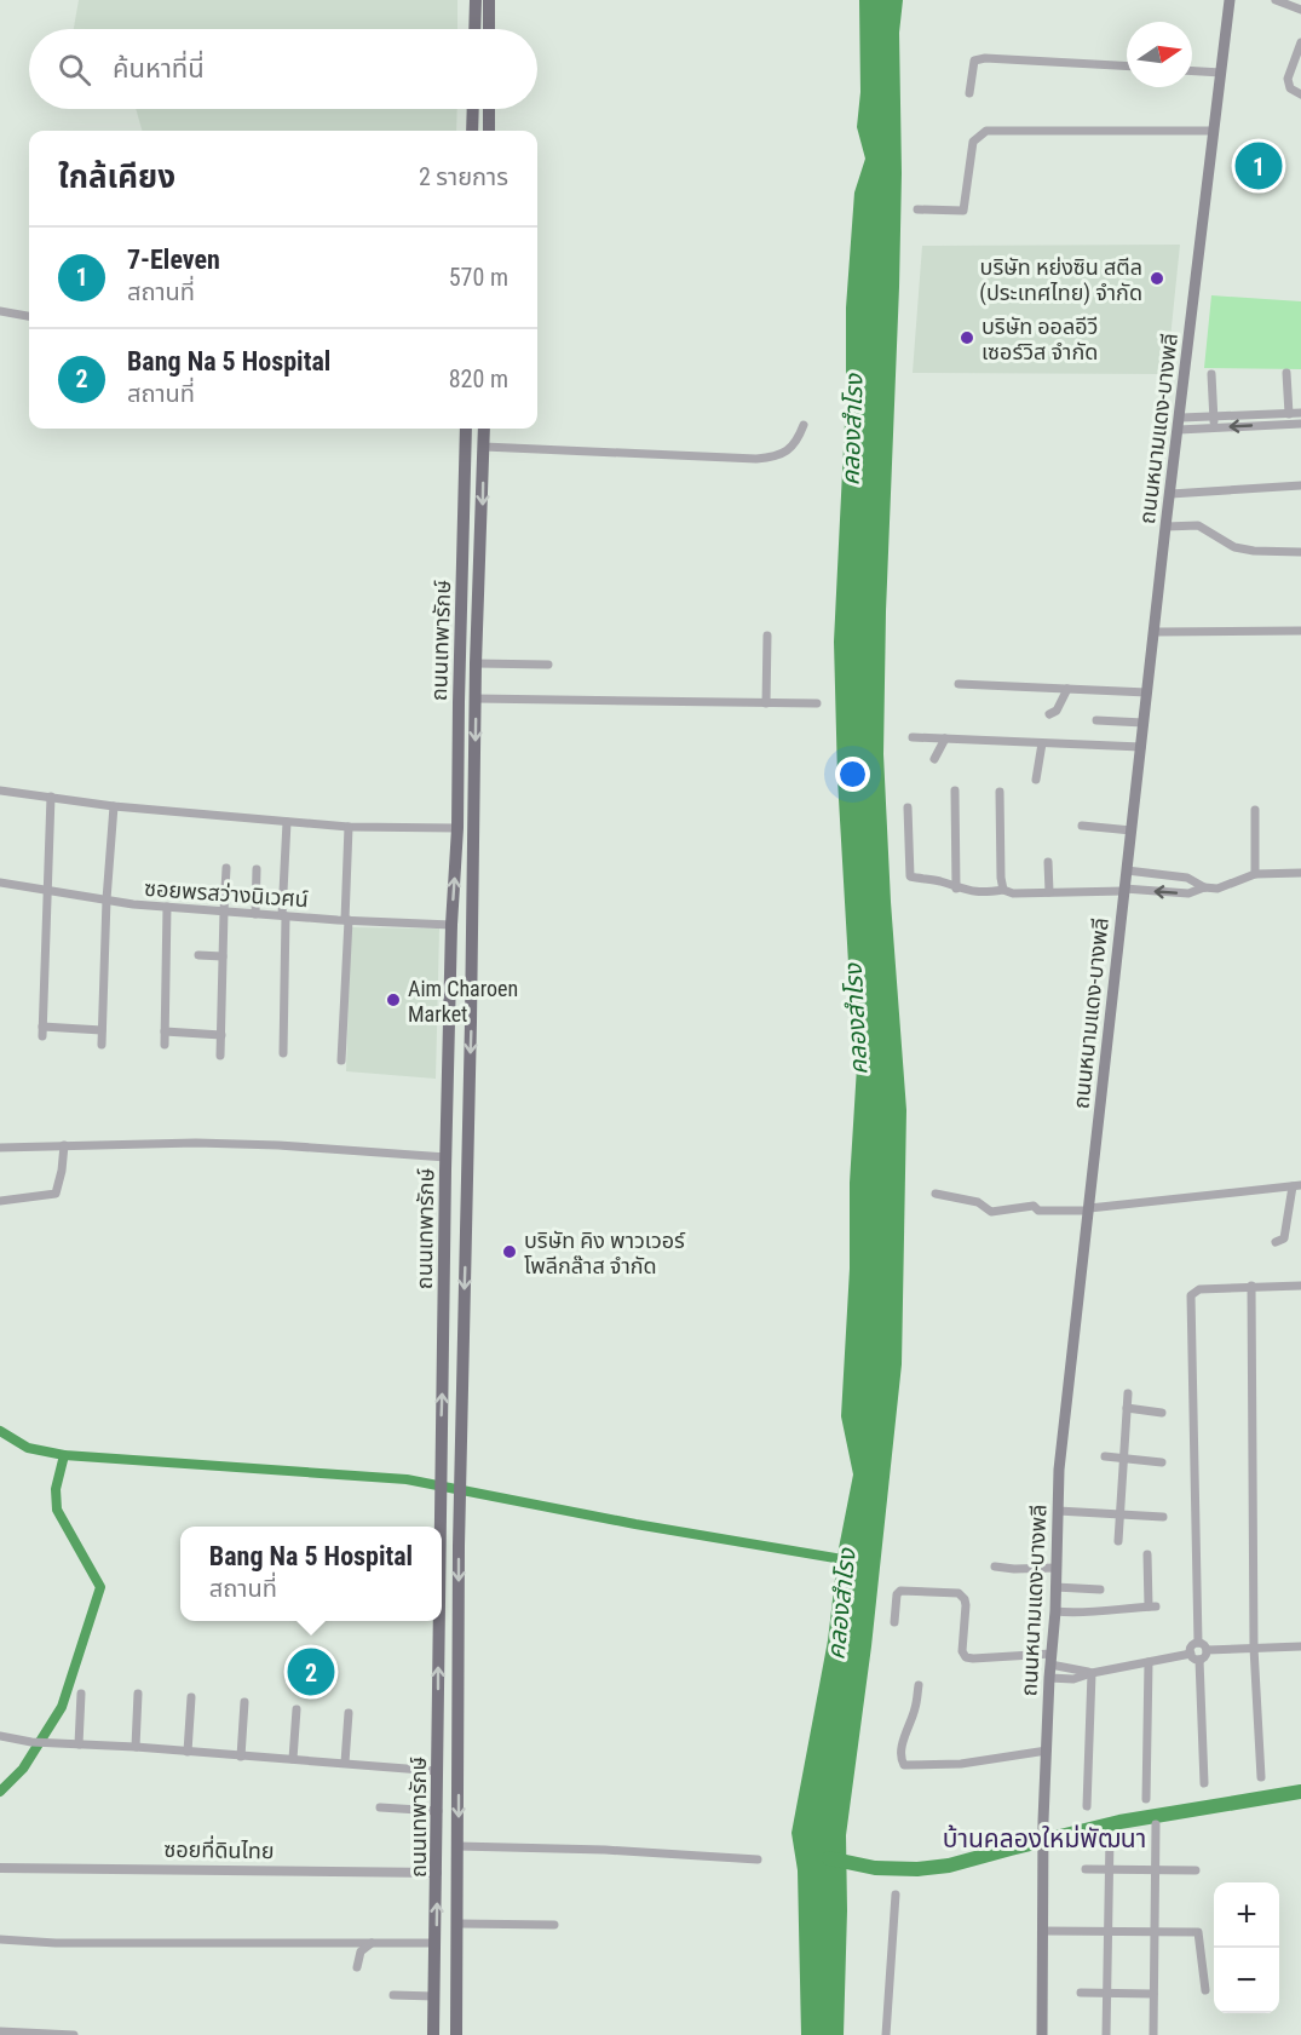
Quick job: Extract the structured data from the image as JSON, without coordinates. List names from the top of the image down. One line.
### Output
{"streets":{"main road":["ถนนหนามแดง-บางพลี","ถนนเทพารักษ์"],"street":["ซอยพรสว่างนิเวศน์","ซอยที่ดินไทย"]},"crossings":[["ถนนเทพารักษ์","ซอยพรสว่างนิเวศน์"],["ถนนเทพารักษ์","ซอยที่ดินไทย"]],"districts":["บ้านคลองใหม่พัฒนา"],"water":["คลองสำโรง"],"places":["บริษัท หย่งซิน สตีล (ประเทศไทย) จํากัด","บริษัท ออลอีวี เซอร์วิส จำกัด","Aim Charoen Market","บริษัท คิง พาวเวอร์ โพลีกล๊าส จำกัด"],"north":"right","page":{"search":"ค้นหาที่นี่","heading":["ใกล้เคียง","2 รายการ"],"pins":["1","2"],"list":[{"mark":"1","name":"7-Eleven","note":"สถานที่","value":"570 m"},{"mark":"2","name":"Bang Na 5 Hospital","note":"สถานที่","value":"820 m"}],"popup":["Bang Na 5 Hospital","สถานที่"],"map_buttons":["+","−"]}}
